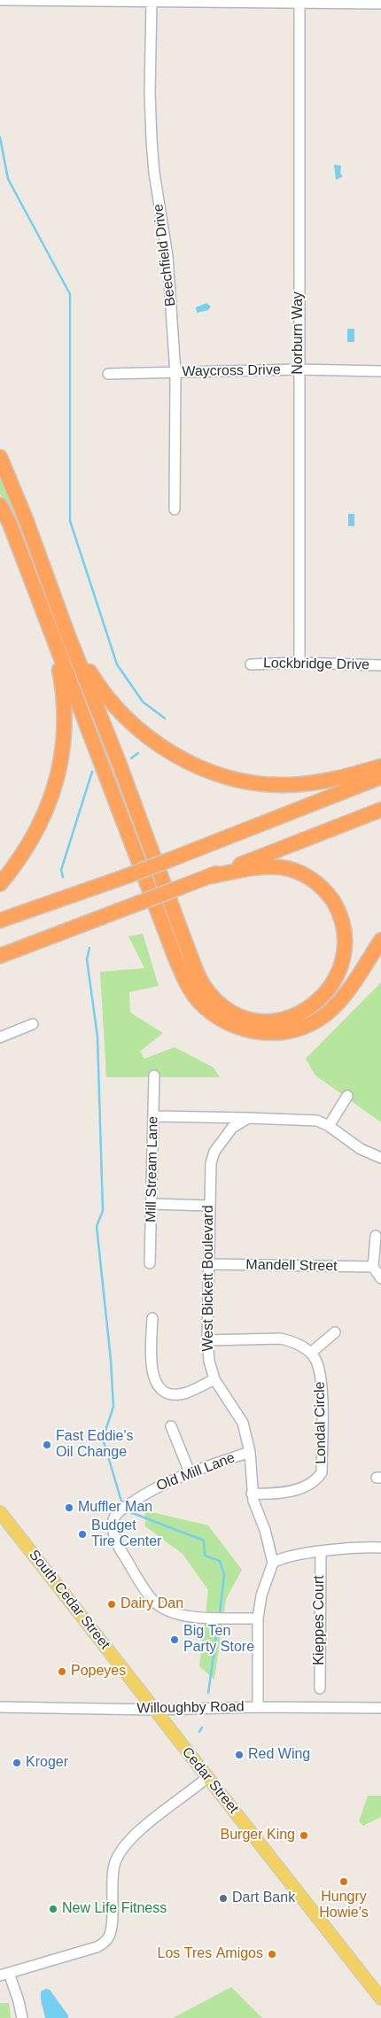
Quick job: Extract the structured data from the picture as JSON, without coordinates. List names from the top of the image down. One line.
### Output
{"streets":{"main road":["South Cedar Street","Cedar Street"],"street":["Beechfield Drive","Norburn Way","Waycross Drive","Lockbridge Drive","Mill Stream Lane","Mandell Street","West Bickett Boulevard","Londal Circle","Old Mill Lane","Kieppes Court","Willoughby Road"]},"crossings":[["Beechfield Drive","Waycross Drive"],["Norburn Way","Waycross Drive"],["Norburn Way","Lockbridge Drive"],["Mandell Street","West Bickett Boulevard"],["West Bickett Boulevard","Londal Circle"],["West Bickett Boulevard","Old Mill Lane"],["South Cedar Street","Willoughby Road"],["South Cedar Street","Cedar Street"],["Willoughby Road","Cedar Street"]],"places":["Fast Eddie's Oil Change","Muffler Man","Budget Tire Center","Dairy Dan","Big Ten Party Store","Popeyes","Red Wing","Kroger","Burger King","Hungry Howie's","Dart Bank","New Life Fitness","Los Tres Amigos"]}
